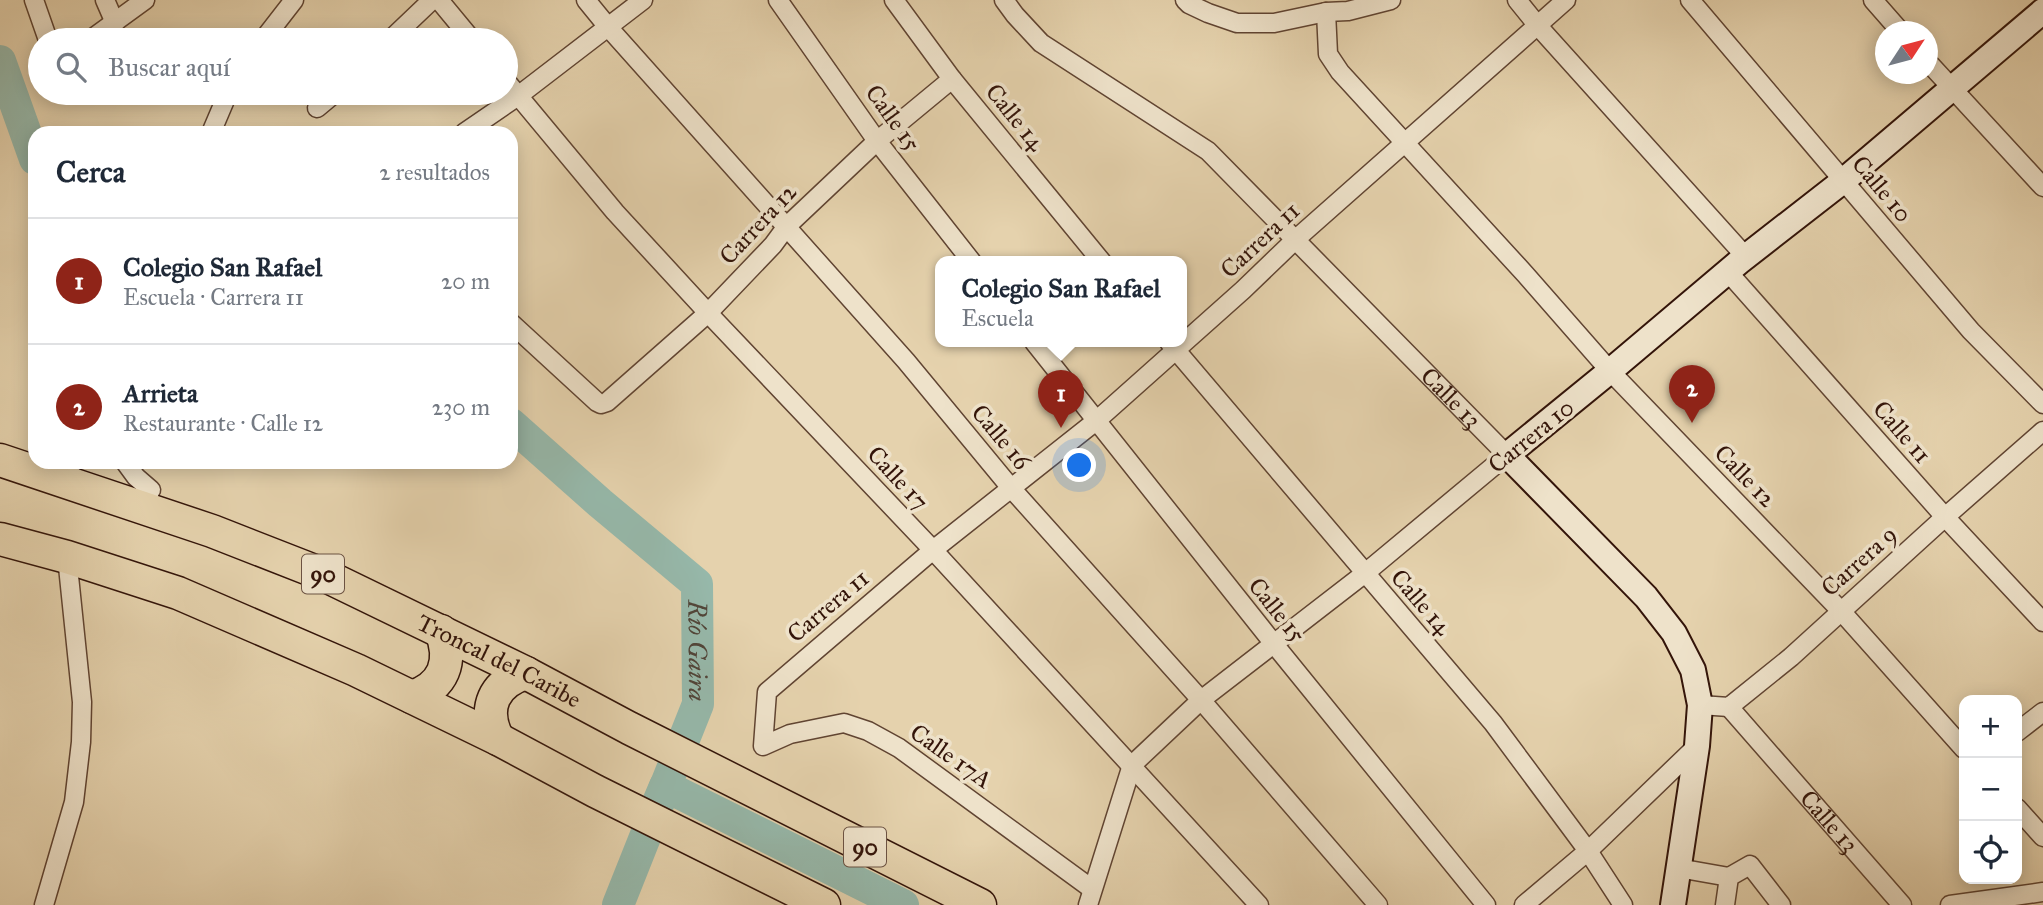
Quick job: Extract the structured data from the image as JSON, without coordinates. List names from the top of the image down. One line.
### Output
{"streets":{"highway":["90","Troncal del Caribe"],"main road":["Calle 13","Carrera 10"],"street":["Calle 14","Calle 15","Calle 10","Carrera 12","Carrera 11","Calle 11","Calle 16","Calle 12","Calle 17","Carrera 9","Calle 17A"]},"crossings":[["Calle 14","Carrera 12"],["Calle 14","Carrera 10"],["Calle 15","Carrera 12"],["Calle 15","Carrera 11"],["Calle 15","Carrera 10"],["Calle 10","Carrera 10"],["Carrera 12","Calle 16"],["Carrera 12","Calle 17"],["Carrera 11","Calle 13"],["Carrera 11","Calle 11"],["Carrera 11","Calle 16"],["Carrera 11","Calle 12"],["Carrera 11","Calle 17"],["Carrera 11","Calle 17A"],["Calle 13","Carrera 10"],["Calle 13","Carrera 9"],["Calle 11","Carrera 10"],["Calle 11","Carrera 9"],["Carrera 10","Calle 16"],["Carrera 10","Calle 12"],["Carrera 10","Calle 17"],["Carrera 10","Calle 17A"],["Calle 12","Carrera 9"]],"water":["Río Gaira"],"north":"top right","page":{"search":"Buscar aquí","heading":["Cerca","2 resultados"],"list":[{"mark":"1","name":"Colegio San Rafael","note":"Escuela · Carrera 11","value":"20 m"},{"mark":"2","name":"Arrieta","note":"Restaurante · Calle 12","value":"230 m"}],"popup":["Colegio San Rafael","Escuela"],"pins":["2","1"],"map_buttons":["+","−"]}}
